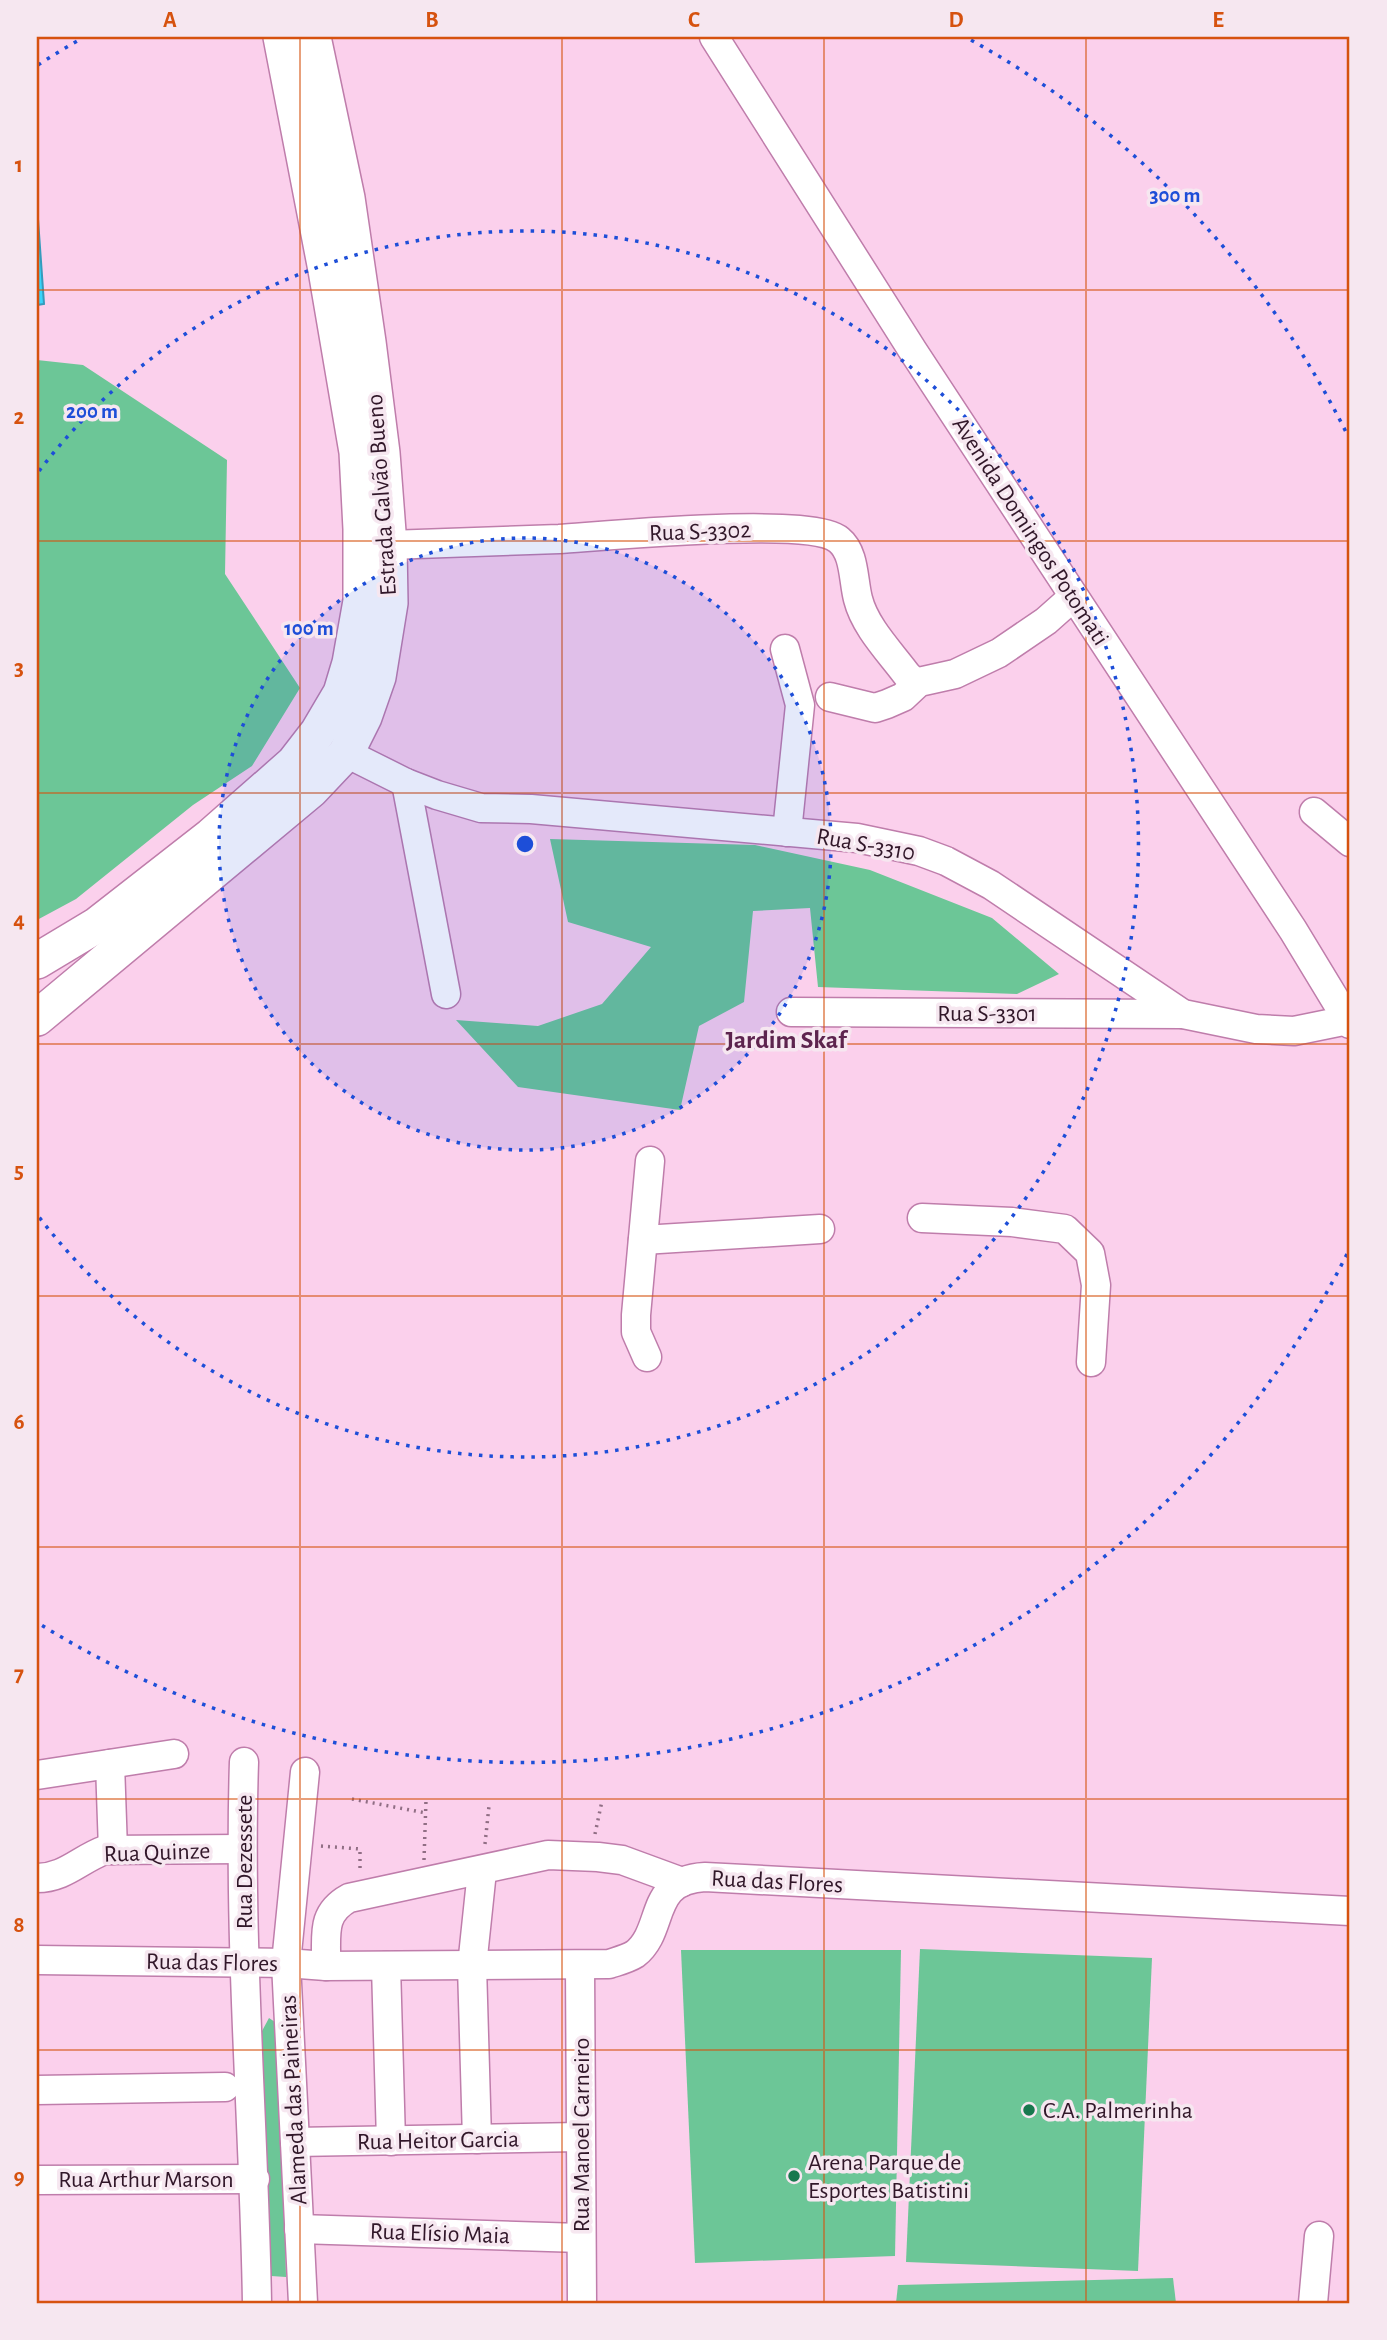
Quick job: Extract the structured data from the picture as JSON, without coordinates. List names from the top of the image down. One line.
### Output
{"streets":{"main road":["Estrada Galvão Bueno"],"street":["Rua S-3302","Avenida Domingos Potomati","Rua S-3310","Rua S-3301","Rua Quinze","Rua Dezessete","Rua das Flores","Alameda das Paineiras","Rua Manoel Carneiro","Rua Heitor Garcia","Rua Arthur Marson","Rua Elísio Maia"]},"crossings":[["Estrada Galvão Bueno","Rua S-3302"],["Estrada Galvão Bueno","Rua S-3310"],["Avenida Domingos Potomati","Rua S-3310"],["Rua S-3310","Rua S-3301"],["Rua Quinze","Rua Dezessete"],["Rua Dezessete","Rua das Flores"],["Rua Dezessete","Alameda das Paineiras"],["Rua das Flores","Alameda das Paineiras"],["Rua das Flores","Rua Manoel Carneiro"],["Alameda das Paineiras","Rua Heitor Garcia"],["Alameda das Paineiras","Rua Arthur Marson"],["Alameda das Paineiras","Rua Elísio Maia"],["Rua Manoel Carneiro","Rua Heitor Garcia"],["Rua Manoel Carneiro","Rua Elísio Maia"]],"districts":["Jardim Skaf"],"places":["C.A. Palmerinha","Arena Parque de Esportes Batistini"],"grid":{"columns":["A","B","C","D","E"],"rows":["1","2","3","4","5","6","7","8","9"]},"rings":["300 m","200 m","100 m"]}
